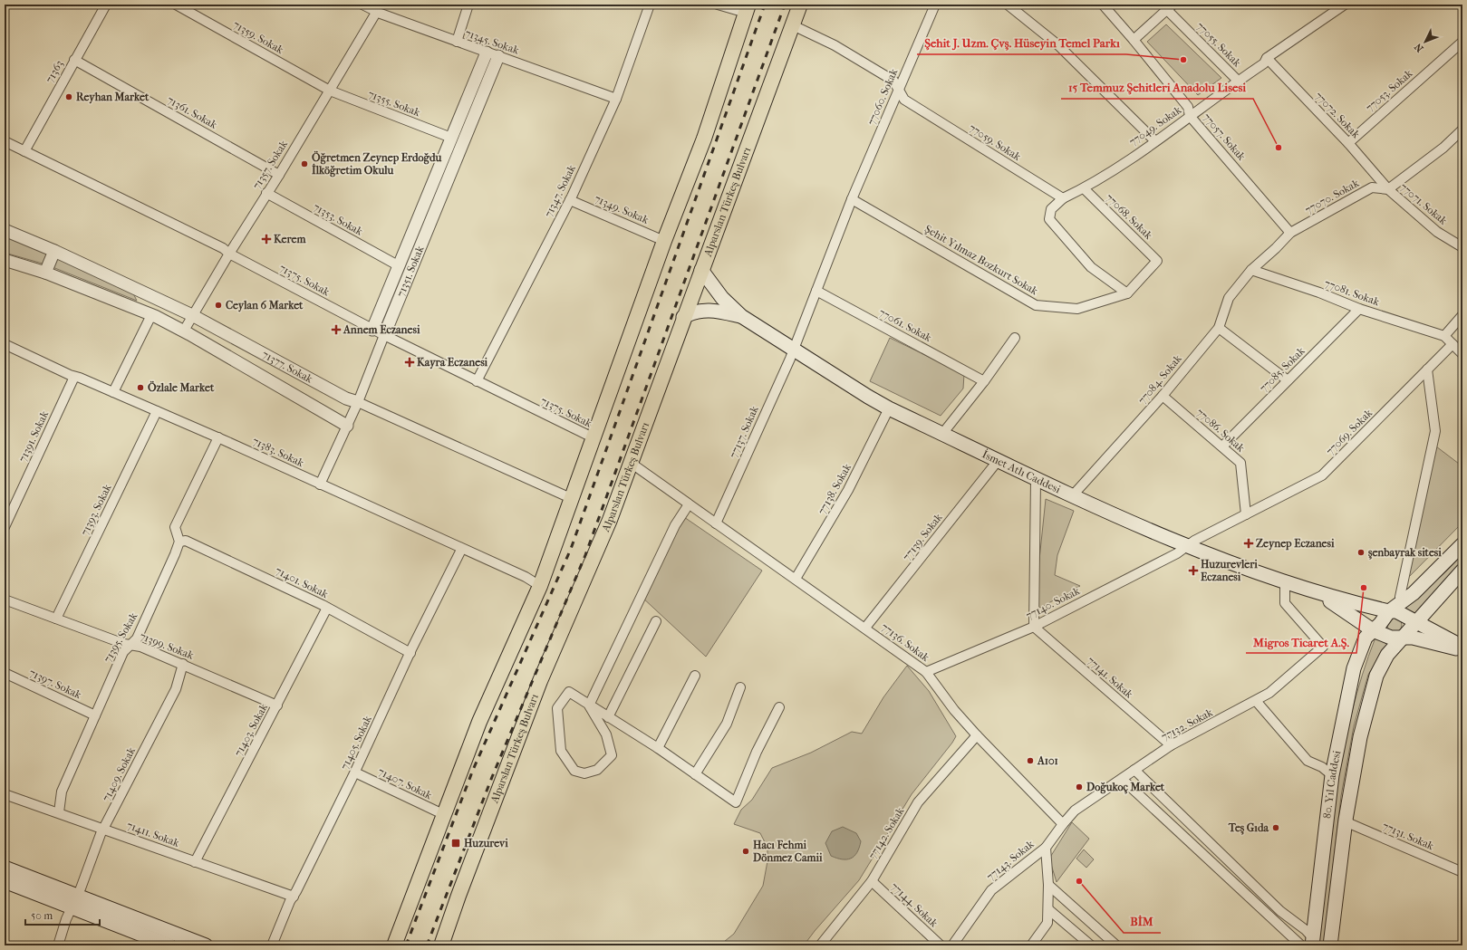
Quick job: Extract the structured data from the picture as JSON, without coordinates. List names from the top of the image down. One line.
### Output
{"streets":{"main road":["Alparslan Türkeş Bulvarı","İsmet Atlı Caddesi","80. Yıl Caddesi"],"street":["71359. Sokak","71345. Sokak","77055. Sokak","71363","77053. Sokak","77060. Sokak","71355. Sokak","71361. Sokak","77072. Sokak","77049. Sokak","77057. Sokak","77059. Sokak","71357. Sokak","71347. Sokak","77070. Sokak","77071. Sokak","71349. Sokak","77068. Sokak","71353. Sokak","Şehit Yılmaz Bozkurt Sokak","71351. Sokak","71375. Sokak","77081. Sokak","77061. Sokak","71377. Sokak","77085. Sokak","77084. Sokak","77086. Sokak","77137. Sokak","77069. Sokak","71391. Sokak","71383. Sokak","77138. Sokak","71393. Sokak","77139. Sokak","71401. Sokak","77140. Sokak","71395. Sokak","77136. Sokak","71399. Sokak","77141. Sokak","71397. Sokak","77132. Sokak","71403. Sokak","71405. Sokak","71409. Sokak","71407. Sokak","77142. Sokak","71411. Sokak","77131. Sokak","77143. Sokak","77144. Sokak"]},"crossings":[["71359. Sokak","71355. Sokak"],["71359. Sokak","71357. Sokak"],["71345. Sokak","71357. Sokak"],["71345. Sokak","71347. Sokak"],["71345. Sokak","71351. Sokak"],["77055. Sokak","77049. Sokak"],["71363","71361. Sokak"],["71363","71375. Sokak"],["77053. Sokak","77072. Sokak"],["77060. Sokak","77059. Sokak"],["77060. Sokak","Şehit Yılmaz Bozkurt Sokak"],["77060. Sokak","77061. Sokak"],["77060. Sokak","77137. Sokak"],["71355. Sokak","71357. Sokak"],["71355. Sokak","71351. Sokak"],["71361. Sokak","71357. Sokak"],["77072. Sokak","77049. Sokak"],["77072. Sokak","77070. Sokak"],["77072. Sokak","77071. Sokak"],["77049. Sokak","77057. Sokak"],["77049. Sokak","77068. Sokak"],["77057. Sokak","77070. Sokak"],["77059. Sokak","Alparslan Türkeş Bulvarı"],["71357. Sokak","71353. Sokak"],["71357. Sokak","71375. Sokak"],["71357. Sokak","71377. Sokak"],["71347. Sokak","71349. Sokak"],["71347. Sokak","71375. Sokak"],["77070. Sokak","77071. Sokak"],["77070. Sokak","77081. Sokak"],["77070. Sokak","77084. Sokak"],["Alparslan Türkeş Bulvarı","77136. Sokak"],["77068. Sokak","Şehit Yılmaz Bozkurt Sokak"],["71353. Sokak","71351. Sokak"],["71351. Sokak","71375. Sokak"],["71351. Sokak","71377. Sokak"],["71351. Sokak","71383. Sokak"],["77081. Sokak","77085. Sokak"],["77081. Sokak","77084. Sokak"],["77061. Sokak","77137. Sokak"],["77085. Sokak","77086. Sokak"],["77084. Sokak","77086. Sokak"],["77084. Sokak","İsmet Atlı Caddesi"],["77086. Sokak","77069. Sokak"],["77137. Sokak","İsmet Atlı Caddesi"],["77137. Sokak","77136. Sokak"],["77069. Sokak","İsmet Atlı Caddesi"],["77069. Sokak","77140. Sokak"],["71391. Sokak","71383. Sokak"],["71383. Sokak","71393. Sokak"],["71383. Sokak","71405. Sokak"],["İsmet Atlı Caddesi","77138. Sokak"],["İsmet Atlı Caddesi","77139. Sokak"],["İsmet Atlı Caddesi","77140. Sokak"],["İsmet Atlı Caddesi","77132. Sokak"],["İsmet Atlı Caddesi","80. Yıl Caddesi"],["77138. Sokak","77136. Sokak"],["71393. Sokak","71399. Sokak"],["77139. Sokak","77136. Sokak"],["71401. Sokak","71395. Sokak"],["71401. Sokak","71403. Sokak"],["71401. Sokak","71405. Sokak"],["77140. Sokak","77136. Sokak"],["77140. Sokak","77141. Sokak"],["71395. Sokak","71399. Sokak"],["71395. Sokak","71397. Sokak"],["71395. Sokak","71411. Sokak"],["77136. Sokak","77132. Sokak"],["77136. Sokak","77142. Sokak"],["71399. Sokak","71403. Sokak"],["71399. Sokak","71409. Sokak"],["77141. Sokak","77132. Sokak"],["71403. Sokak","71411. Sokak"],["71405. Sokak","71407. Sokak"],["71405. Sokak","71411. Sokak"],["71409. Sokak","71411. Sokak"],["80. Yıl Caddesi","77131. Sokak"],["77142. Sokak","77144. Sokak"]],"places":{"other":["Şehit J. Uzm. Çvş. Hüseyin Temel Parkı","Reyhan Market","15 Temmuz Şehitleri Anadolu Lisesi","Öğretmen Zeynep Erdoğdu İlköğretim Okulu","Ceylan 6 Market","Özlale Market","şenbayrak sitesi","Migros Ticaret A.Ş.","A101","Doğukoç Market","Teş Gıda","Hacı Fehmi Dönmez Camii","BİM"],"health":["Kerem","Annem Eczanesi","Kayra Eczanesi","Zeynep Eczanesi","Huzurevleri Eczanesi"],"transit":["Huzurevi"]},"scale_bar":"50 m","north":"bottom left"}
